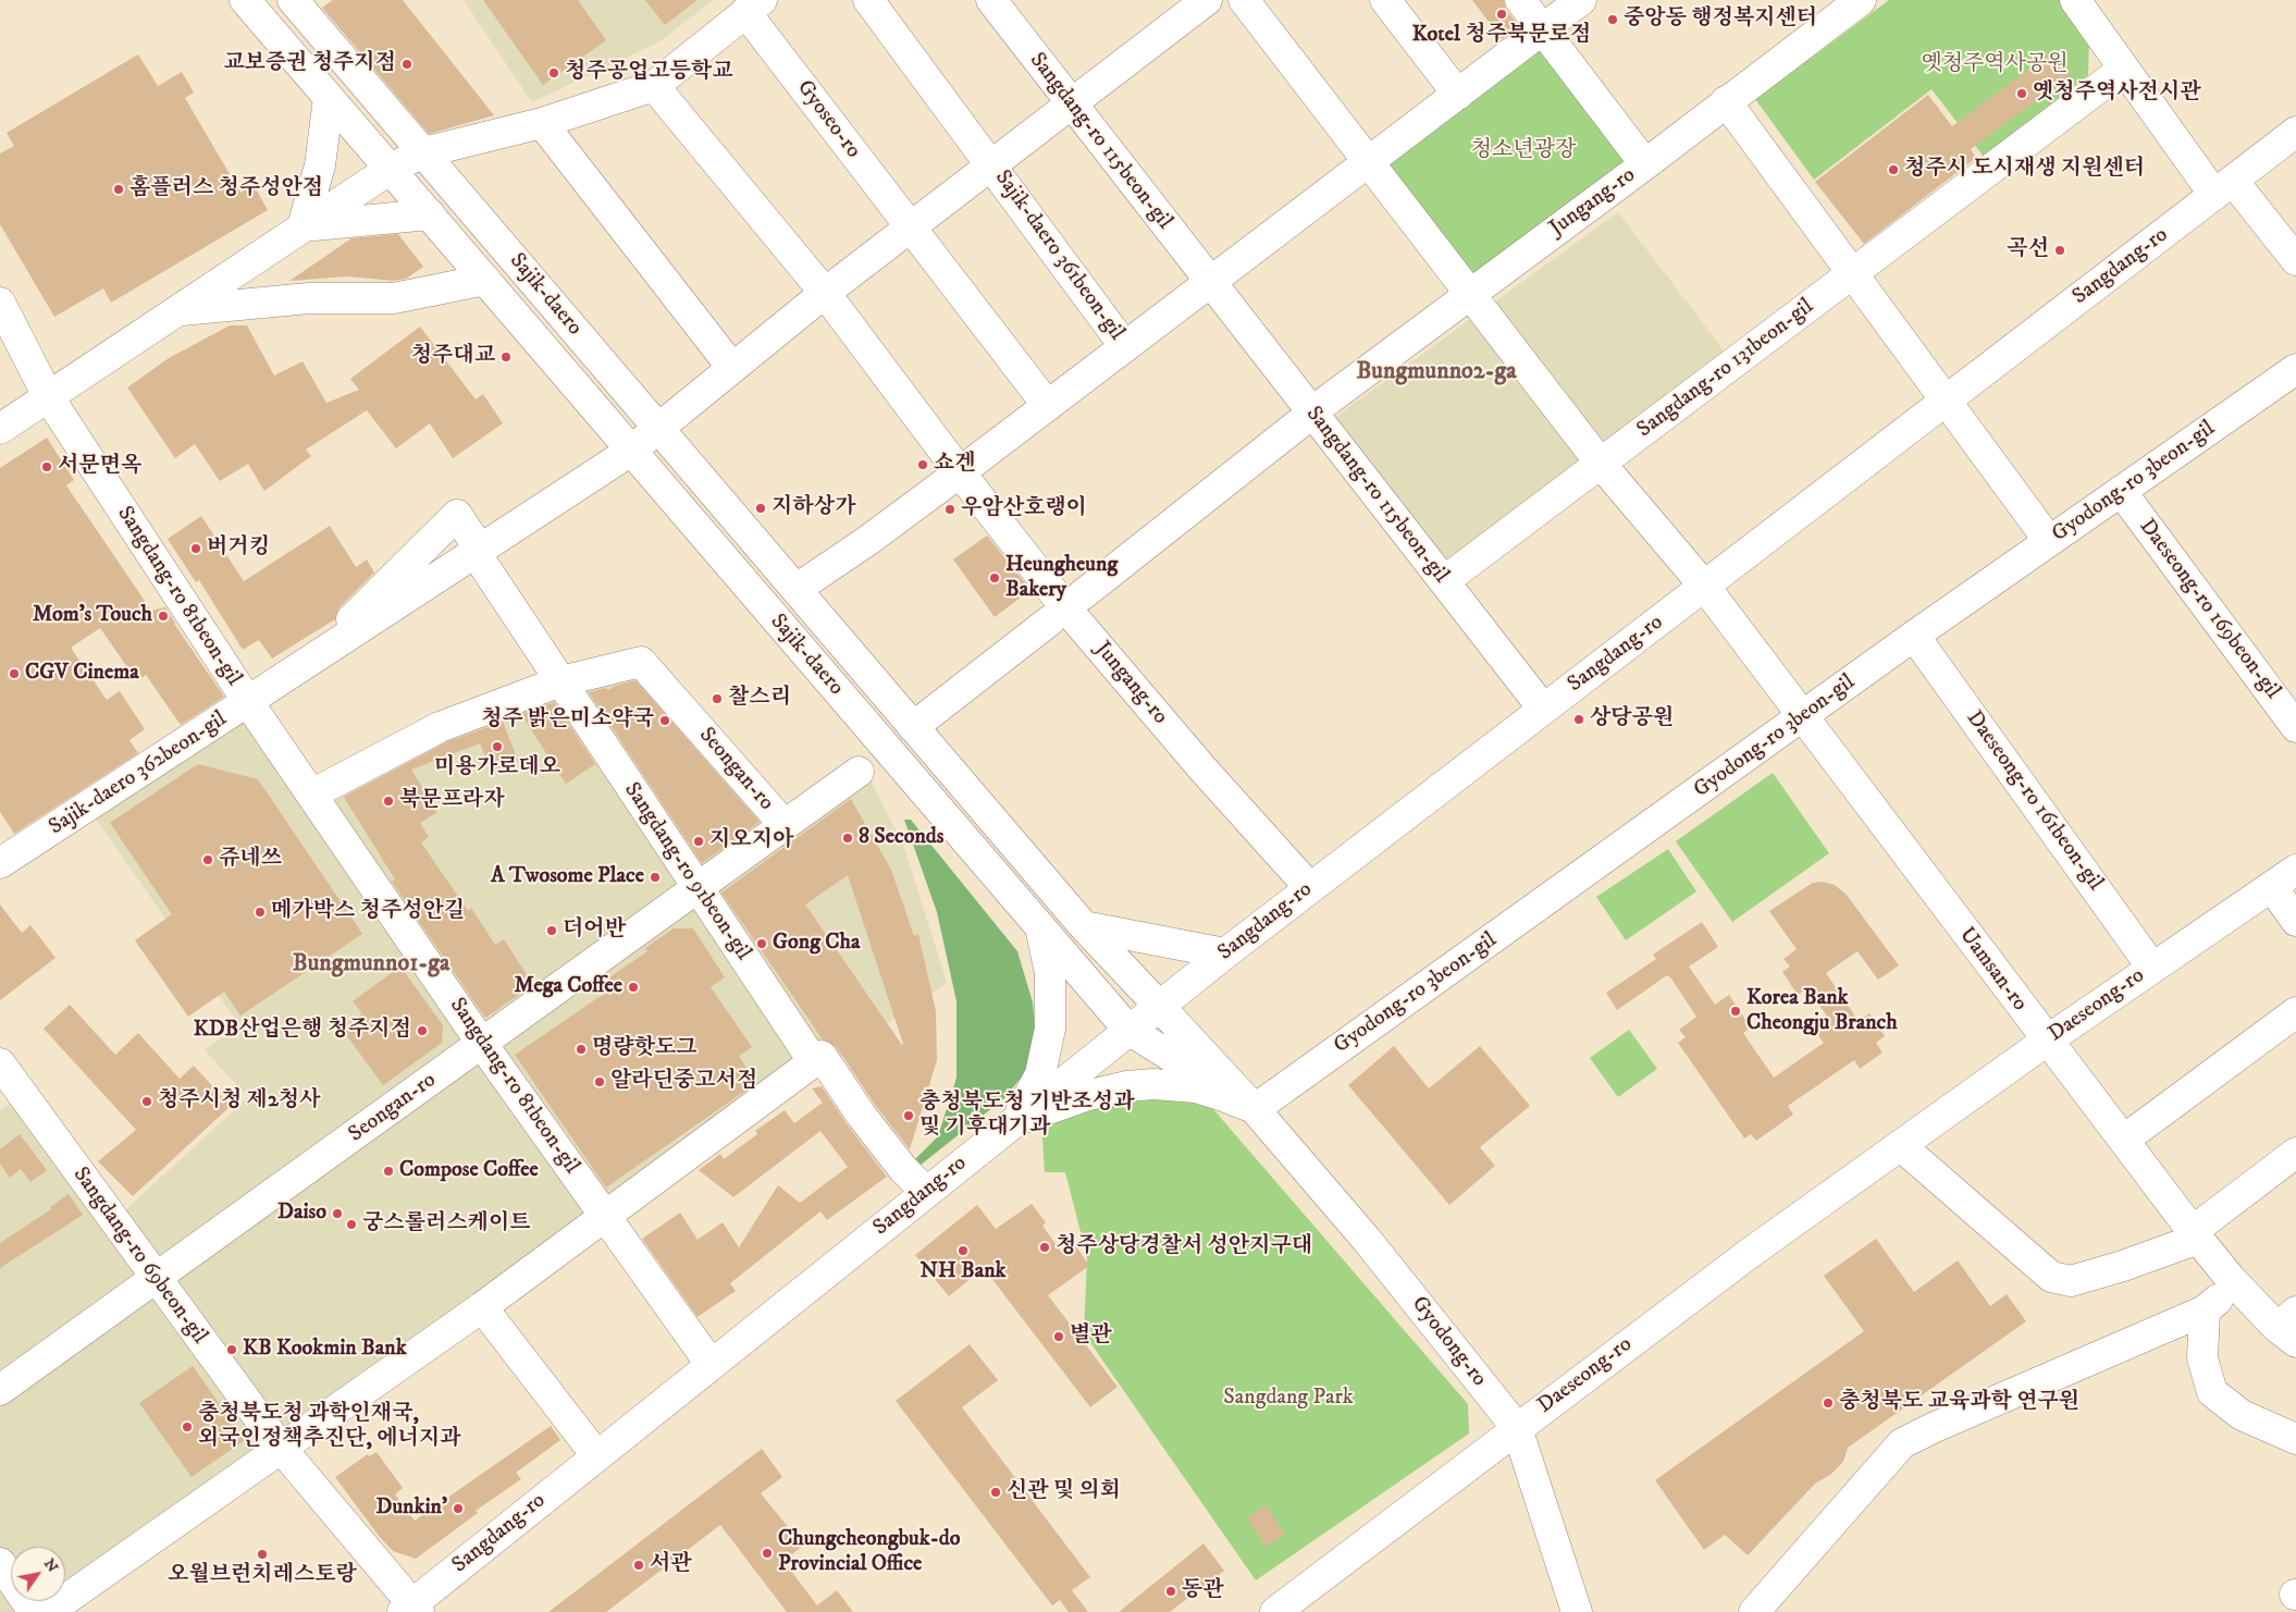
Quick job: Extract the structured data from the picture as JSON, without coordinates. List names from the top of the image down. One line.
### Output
{"streets":{"street":["Gyoseo-ro","Sangdang-ro 115beon-gil","Jungang-ro","Sajik-daero 361beon-gil","Sangdang-ro","Sajik-daero","Sangdang-ro 131beon-gil","Gyodong-ro 3beon-gil","Sangdang-ro 81beon-gil","Daeseong-ro 169beon-gil","Seongan-ro","Sajik-daero 362beon-gil","Daeseong-ro 161beon-gil","Sangdang-ro 91beon-gil","Uamsan-ro","Daeseong-ro","Sangdang-ro 69beon-gil","Gyodong-ro"]},"crossings":[["Gyoseo-ro","Sajik-daero 361beon-gil"],["Gyoseo-ro","Sajik-daero"],["Gyoseo-ro","Sangdang-ro 81beon-gil"],["Sangdang-ro 115beon-gil","Sajik-daero 361beon-gil"],["Sangdang-ro 115beon-gil","Sangdang-ro"],["Sangdang-ro 115beon-gil","Sangdang-ro 131beon-gil"],["Jungang-ro","Sangdang-ro"],["Jungang-ro","Sajik-daero"],["Jungang-ro","Uamsan-ro"],["Sajik-daero 361beon-gil","Sajik-daero"],["Sajik-daero 361beon-gil","Sajik-daero 362beon-gil"],["Sangdang-ro","Sajik-daero"],["Sangdang-ro","Sangdang-ro 81beon-gil"],["Sangdang-ro","Uamsan-ro"],["Sangdang-ro","Sangdang-ro 69beon-gil"],["Sangdang-ro","Gyodong-ro"],["Sajik-daero","Sajik-daero 362beon-gil"],["Sajik-daero","Gyodong-ro"],["Sangdang-ro 131beon-gil","Uamsan-ro"],["Gyodong-ro 3beon-gil","Daeseong-ro 169beon-gil"],["Gyodong-ro 3beon-gil","Daeseong-ro 161beon-gil"],["Gyodong-ro 3beon-gil","Uamsan-ro"],["Gyodong-ro 3beon-gil","Gyodong-ro"],["Sangdang-ro 81beon-gil","Seongan-ro"],["Sangdang-ro 81beon-gil","Sajik-daero 362beon-gil"],["Seongan-ro","Sangdang-ro 91beon-gil"],["Seongan-ro","Sangdang-ro 69beon-gil"],["Sajik-daero 362beon-gil","Sangdang-ro 91beon-gil"],["Daeseong-ro 161beon-gil","Daeseong-ro"],["Uamsan-ro","Daeseong-ro"],["Daeseong-ro","Gyodong-ro"]],"districts":["Bungmunno2-ga","Bungmunno1-ga"],"parks":["옛청주역사공원","청소년광장","Sangdang Park"],"places":["Kotel 청주북문로점","중앙동 행정복지센터","교보증권 청주지점","청주공업고등학교","옛청주역사전시관","청주시 도시재생 지원센터","홈플러스 청주성안점","곡선","청주대교","쇼겐","서문면옥","지하상가","우암산호랭이","버거킹","Heungheung Bakery","Mom's Touch","CGV Cinema","찰스리","상당공원","청주 밝은미소약국","미용가로데오","북문프라자","8 Seconds","지오지아","쥬네쓰","A Twosome Place","메가박스 청주성안길","더어반","Gong Cha","Mega Coffee","Korea Bank Cheongju Branch","KDB산업은행 청주지점","명량핫도그","알라딘중고서점","청주시청 제2청사","충청북도청 기반조성과 및 기후대기과","Compose Coffee","Daiso","궁스롤러스케이트","청주상당경찰서 성안지구대","NH Bank","별관","KB Kookmin Bank","충청북도 교육과학 연구원","충청북도청 과학인재국, 외국인정책추진단, 에너지과","신관 및 의회","Dunkin'","Chungcheongbuk-do Provincial Office","오월브런치레스토랑","서관","동관"],"north":"top right"}
